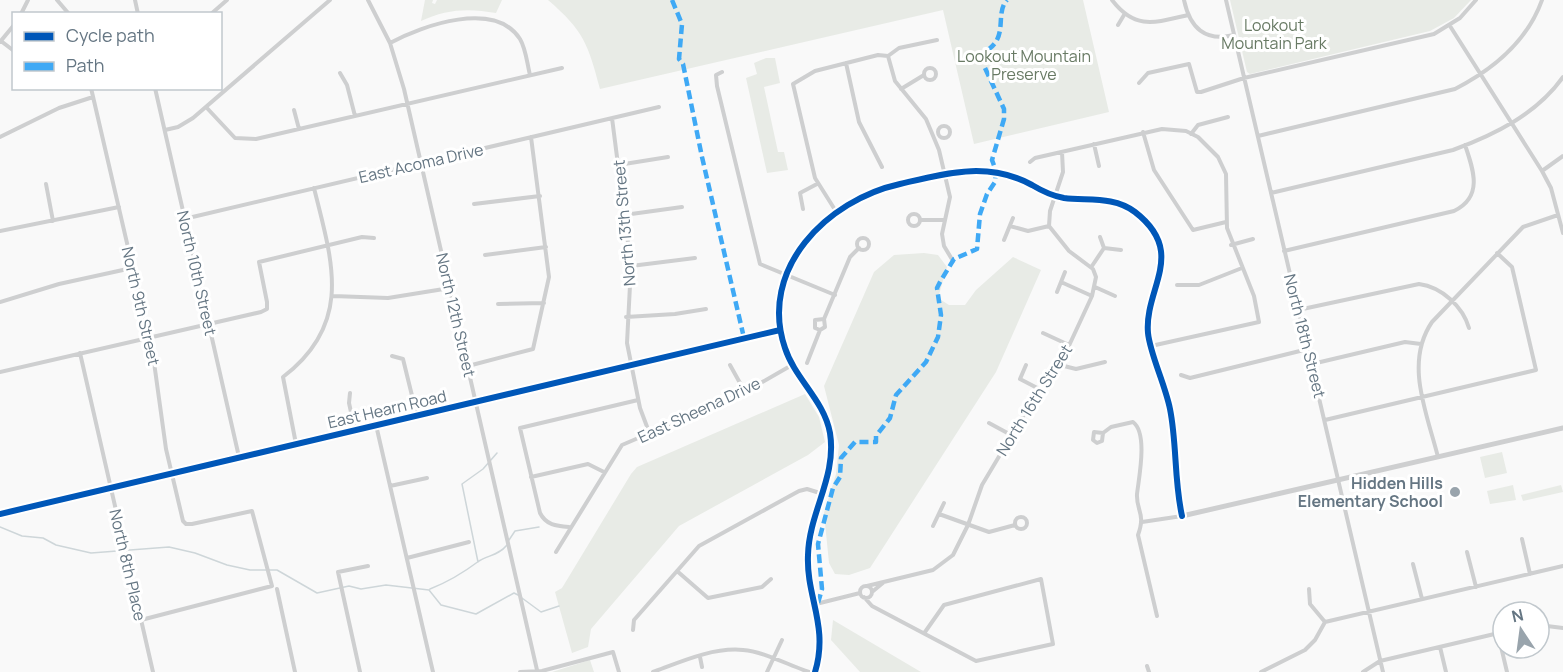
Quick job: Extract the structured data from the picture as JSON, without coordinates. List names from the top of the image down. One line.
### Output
{"streets":{"street":["East Acoma Drive","North 13th Street","North 10th Street","North 9th Street","North 12th Street","North 18th Street","North 16th Street","East Hearn Road","East Sheena Drive","North 8th Place"]},"crossings":[["East Acoma Drive","North 13th Street"],["East Acoma Drive","North 10th Street"],["East Acoma Drive","North 12th Street"],["North 13th Street","East Hearn Road"],["North 13th Street","East Sheena Drive"],["North 10th Street","East Hearn Road"],["North 9th Street","East Hearn Road"],["North 9th Street","North 8th Place"],["North 12th Street","East Hearn Road"],["East Hearn Road","North 8th Place"]],"parks":["Lookout Mountain Park","Lookout Mountain Preserve"],"places":["Hidden Hills Elementary School"],"legend":["Cycle path","Path"],"north":"top"}
